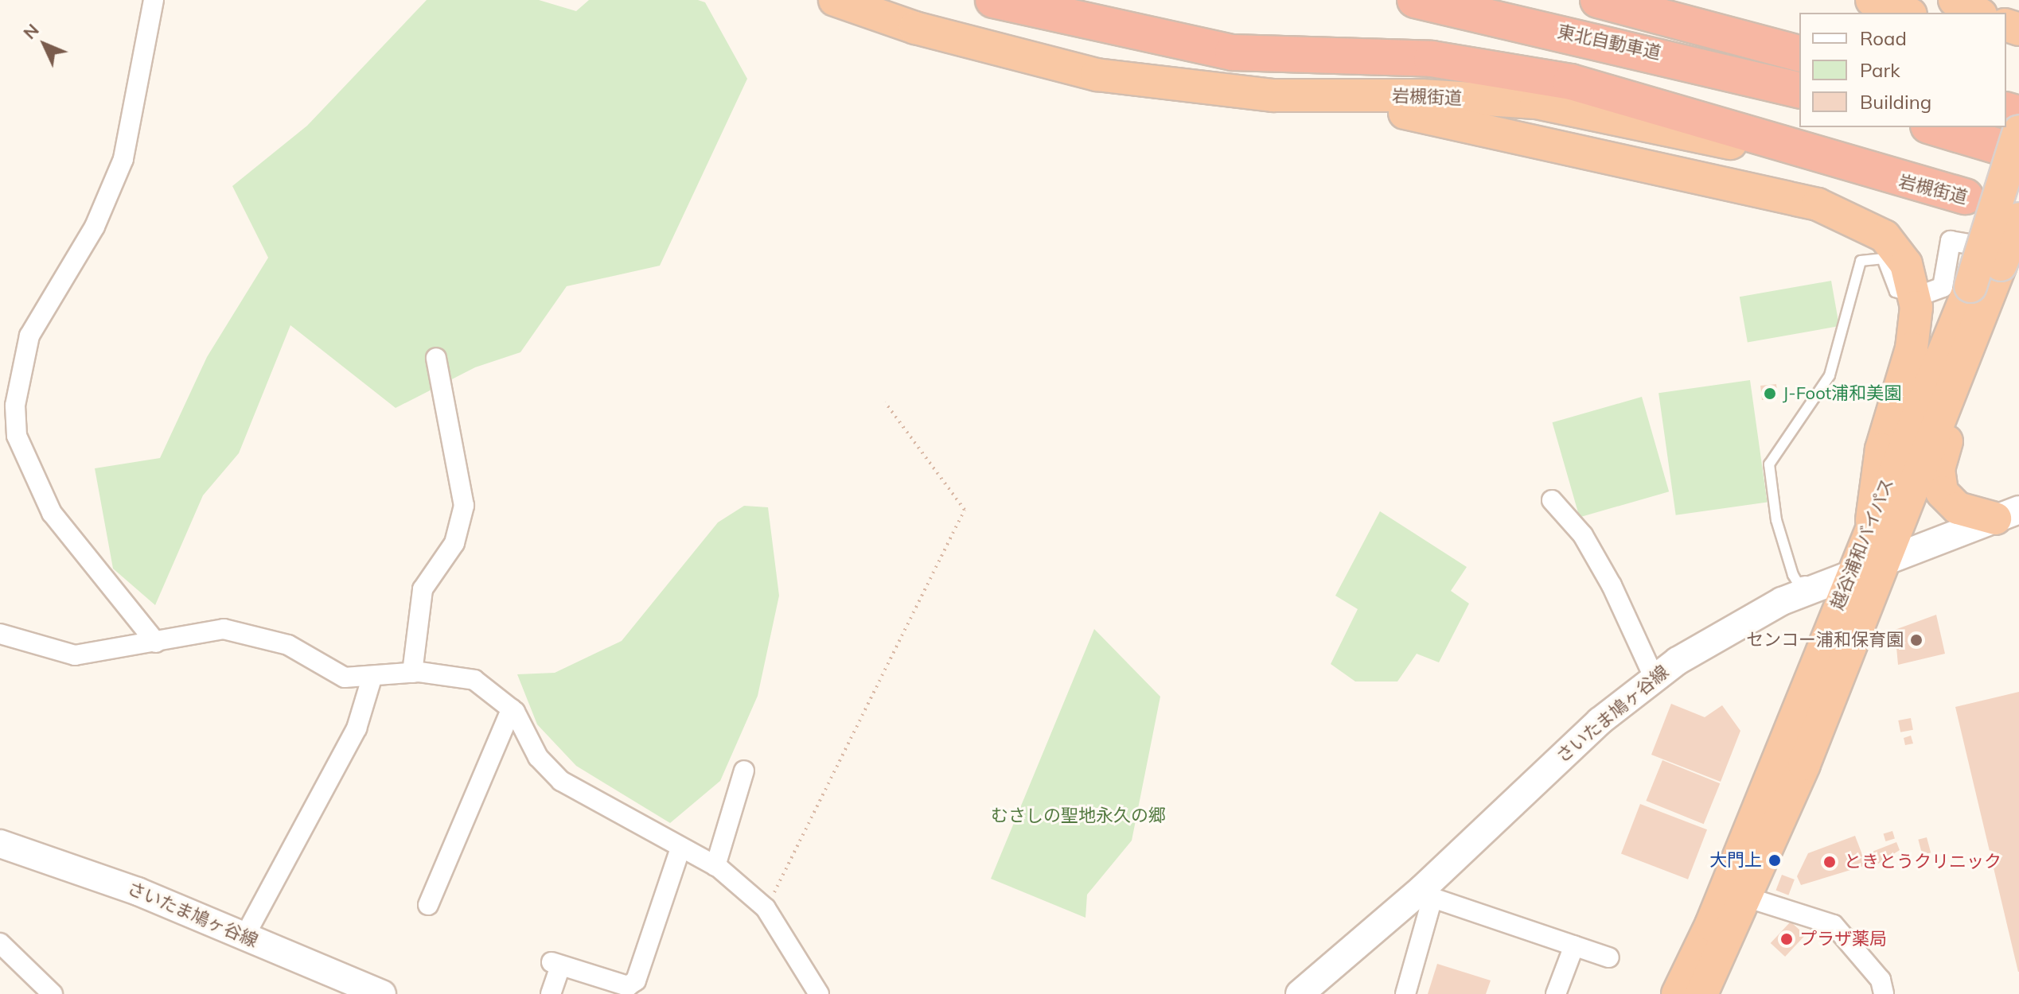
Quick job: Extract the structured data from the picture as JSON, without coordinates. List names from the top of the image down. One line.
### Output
{"streets":{"highway":["東北自動車道","岩槻街道","越谷浦和バイパス"],"main road":["さいたま鳩ヶ谷線"]},"crossings":[["越谷浦和バイパス","さいたま鳩ヶ谷線"]],"parks":["むさしの聖地永久の郷"],"places":["J-Foot浦和美園","センコー浦和保育園","大門上","ときとうクリニック","プラザ薬局"],"legend":["Road","Park","Building"],"north":"top left"}
